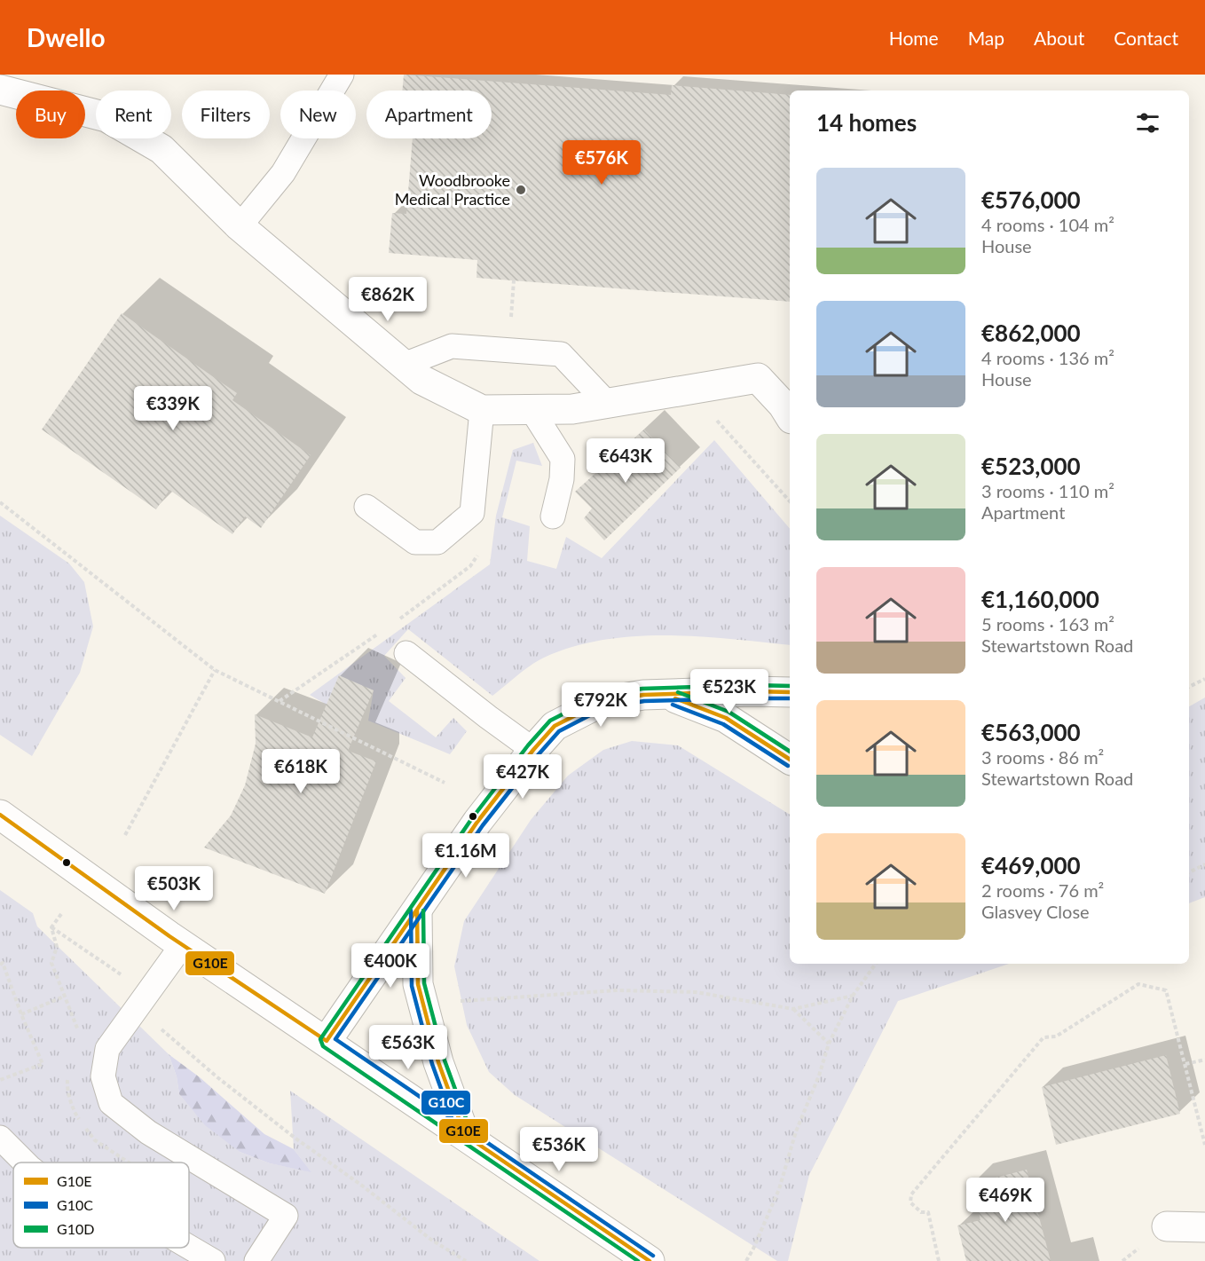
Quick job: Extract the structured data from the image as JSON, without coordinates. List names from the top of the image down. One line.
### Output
{"places":["Woodbrooke Medical Practice"],"lines":["transit line G10D","transit line G10E","transit line G10C"],"legend":["G10E","G10C","G10D"],"page":{"header":"Dwello","nav":["Home","Map","About","Contact"],"chip":["Buy","Rent","Filters","New","Apartment"],"heading":"14 homes","price":["€576K","€862K","€339K","€643K","€523K","€792K","€618K","€427K","€1.16M","€503K","€400K","€563K","€536K","€469K"],"list":[{"name":"€576,000","note":"4 rooms · 104 m² · House"},{"name":"€862,000","note":"4 rooms · 136 m² · House"},{"name":"€523,000","note":"3 rooms · 110 m² · Apartment"},{"name":"€1,160,000","note":"5 rooms · 163 m² · Stewartstown Road"},{"name":"€563,000","note":"3 rooms · 86 m² · Stewartstown Road"},{"name":"€469,000","note":"2 rooms · 76 m² · Glasvey Close"}]}}
